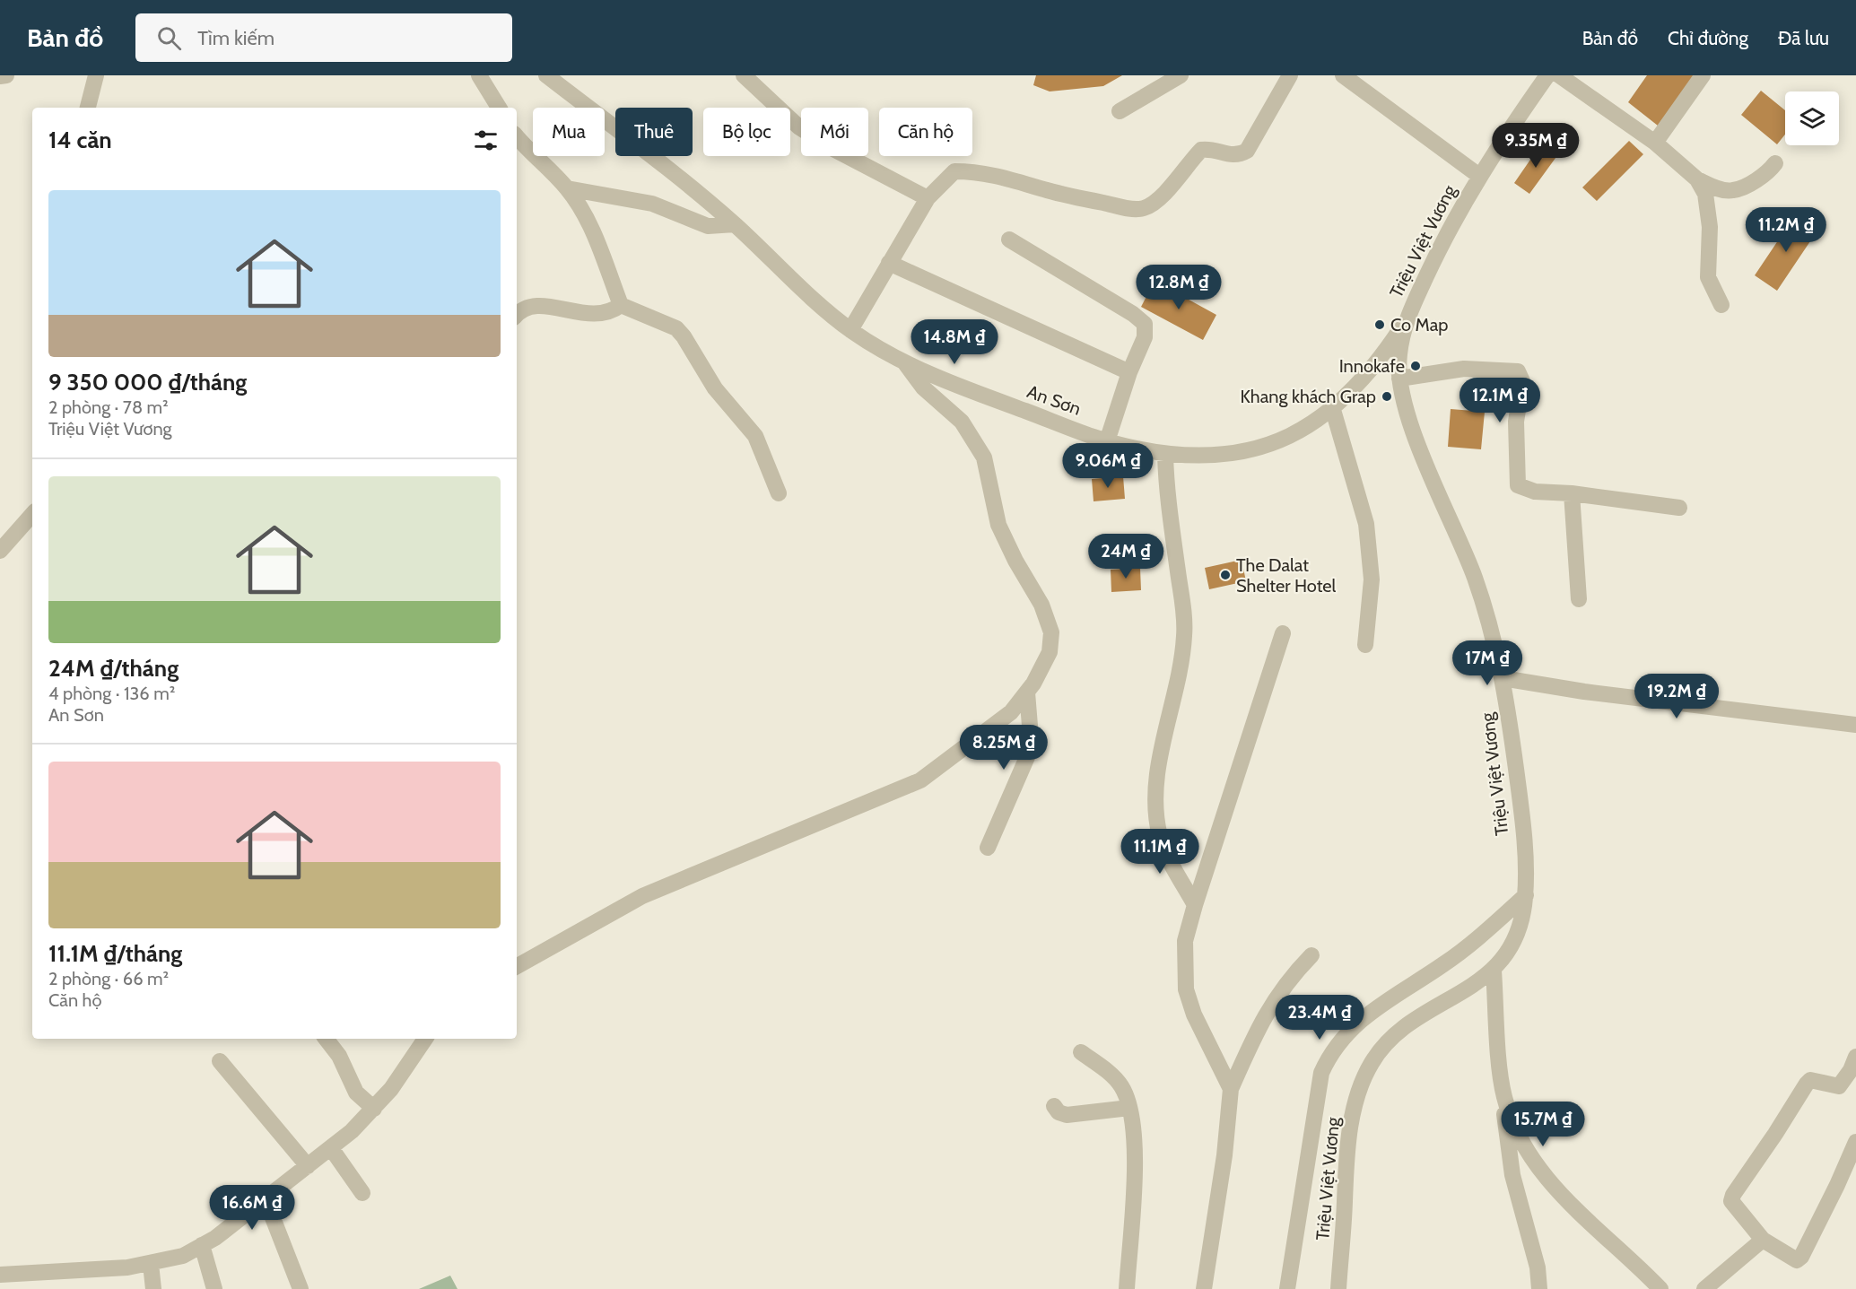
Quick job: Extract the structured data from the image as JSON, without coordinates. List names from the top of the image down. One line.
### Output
{"streets":{"street":["Triệu Việt Vương","An Sơn"]},"crossings":[["Triệu Việt Vương","An Sơn"]],"places":["Co Map","Innokafe","Khang khách Grap","The Dalat Shelter Hotel"],"page":{"header":"Bản đồ","search":"Tìm kiếm","nav":["Bản đồ","Chỉ đường","Đã lưu"],"chip":["Mua","Thuê","Bộ lọc","Mới","Căn hộ"],"heading":"14 căn","price":["9.35M ₫","11.2M ₫","12.8M ₫","14.8M ₫","12.1M ₫","9.06M ₫","24M ₫","17M ₫","19.2M ₫","8.25M ₫","11.1M ₫","23.4M ₫","15.7M ₫","16.6M ₫"],"list":[{"name":"9 350 000 ₫/tháng","note":"2 phòng · 78 m² · Triệu Việt Vương"},{"name":"24M ₫/tháng","note":"4 phòng · 136 m² · An Sơn"},{"name":"11.1M ₫/tháng","note":"2 phòng · 66 m² · Căn hộ"}]}}
